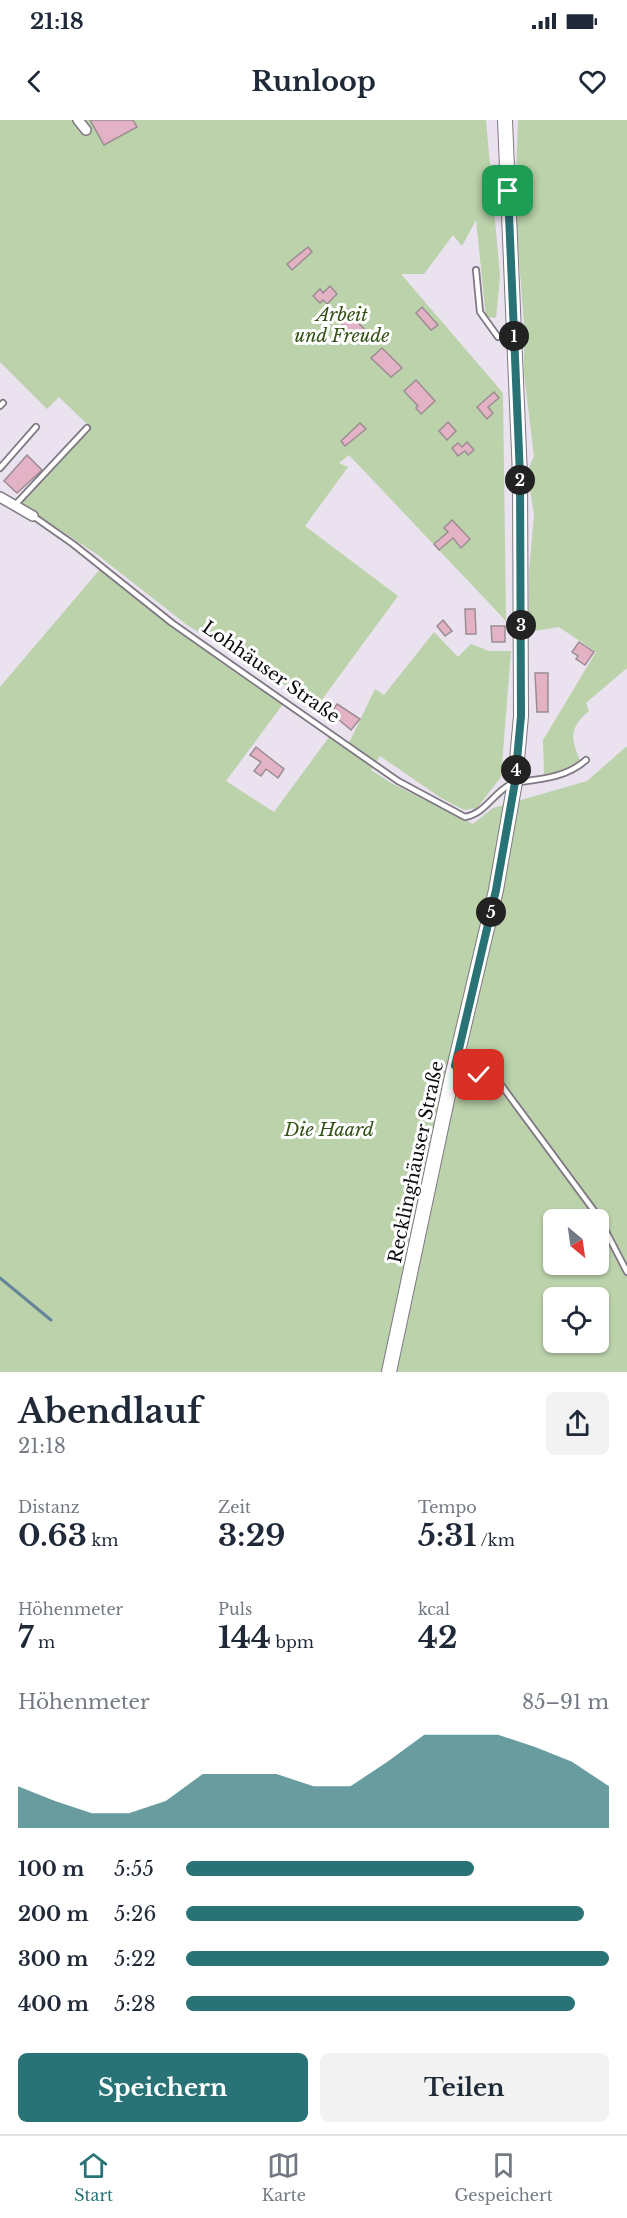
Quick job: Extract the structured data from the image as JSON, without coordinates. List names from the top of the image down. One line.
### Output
{"streets":{"main road":["Recklinghäuser Straße"],"street":["Lohhäuser Straße"]},"crossings":[["Lohhäuser Straße","Recklinghäuser Straße"]],"parks":["Arbeit und Freude","Die Haard"],"north":"bottom right","page":{"status":"21:18","header":"Runloop","pins":["1","2","3","4","5"],"heading":["Abendlauf","21:18"],"stats":[["Distanz","0.63 km"],["Zeit","3:29"],["Tempo","5:31 /km"],["Höhenmeter","7 m"],["Puls","144 bpm"],["kcal","42"]],"chart":["Höhenmeter","85–91 m"],"list":[{"name":"100 m","note":"5:55"},{"name":"200 m","note":"5:26"},{"name":"300 m","note":"5:22"},{"name":"400 m","note":"5:28"}],"buttons":["Speichern","Teilen"],"tabs":["Start","Karte","Gespeichert"]}}
